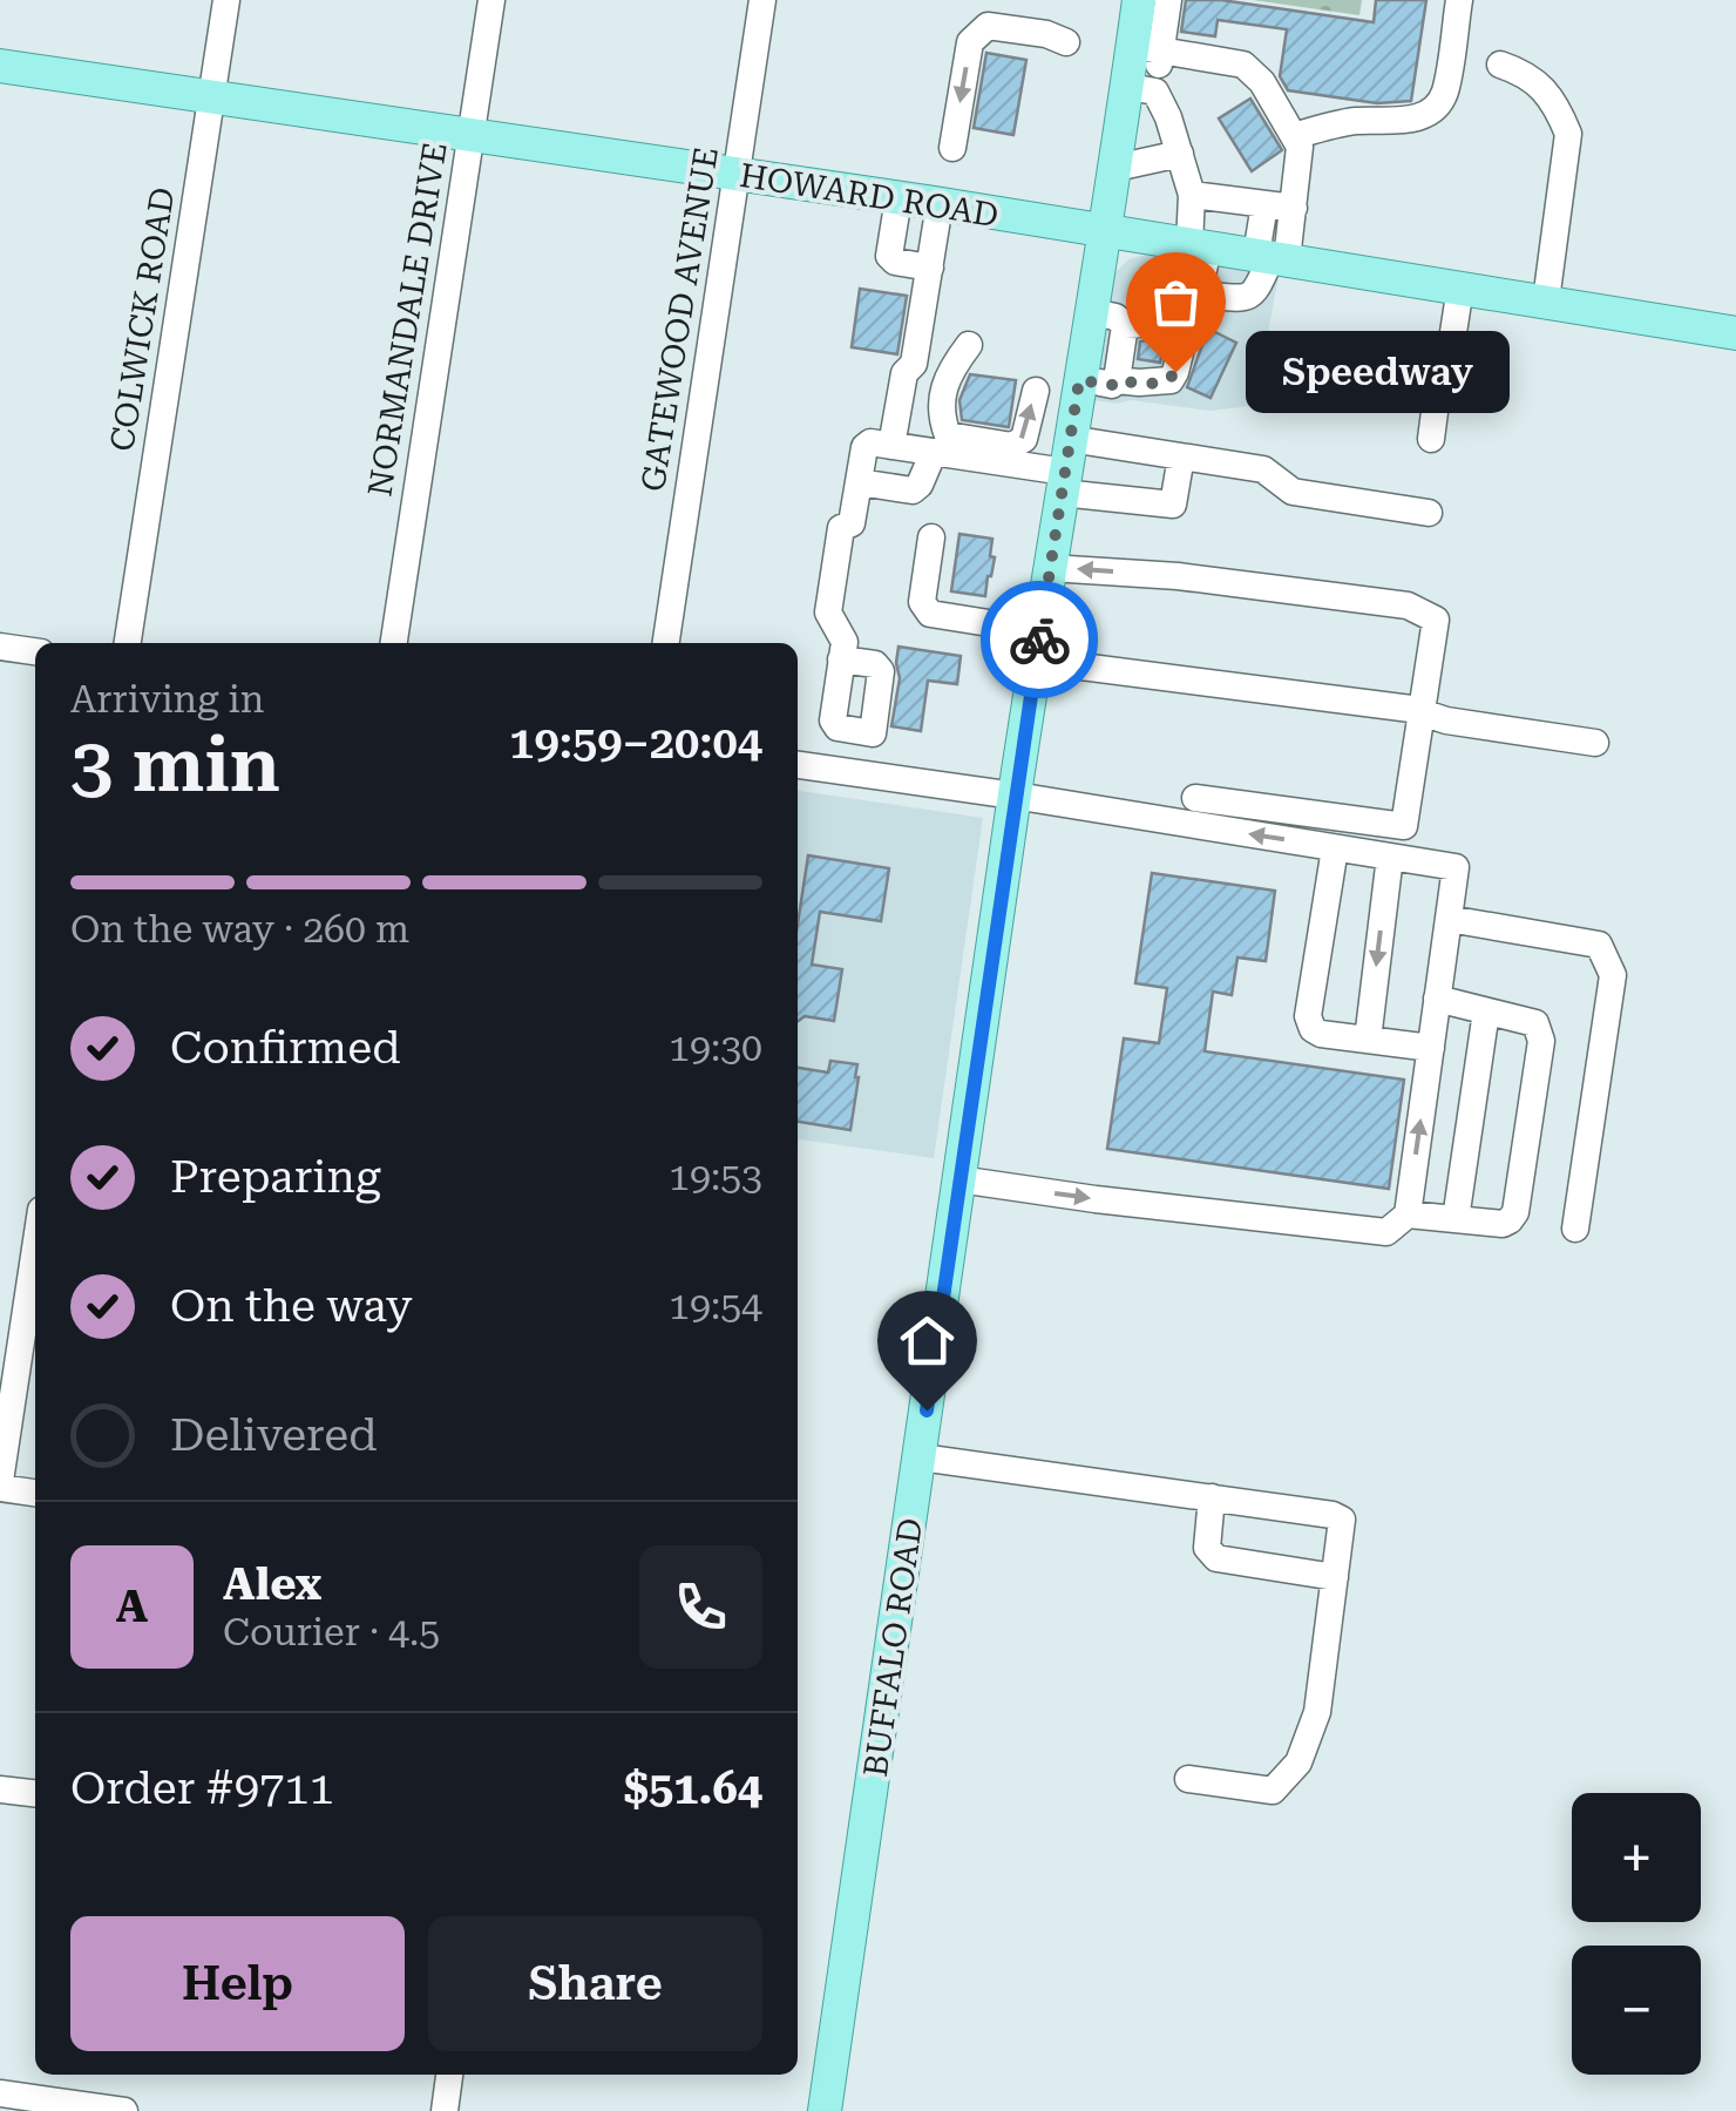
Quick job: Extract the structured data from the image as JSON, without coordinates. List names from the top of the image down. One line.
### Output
{"streets":{"main road":["HOWARD ROAD","BUFFALO ROAD"],"street":["COLWICK ROAD","NORMANDALE DRIVE","GATEWOOD AVENUE"]},"crossings":[["HOWARD ROAD","COLWICK ROAD"],["HOWARD ROAD","NORMANDALE DRIVE"],["HOWARD ROAD","GATEWOOD AVENUE"],["HOWARD ROAD","BUFFALO ROAD"]],"places":["Speedway"],"page":{"bubble":"Speedway","heading":["3 min","Arriving in","19:59–20:04"],"panel":["Alex","Courier · 4.5","Order #9711","$51.64"],"bar":"On the way · 260 m","list":[["Confirmed","19:30"],["Preparing","19:53"],["On the way","19:54"],"Delivered"],"round":"A","map_buttons":["+","−"],"buttons":["Help","Share"]}}
